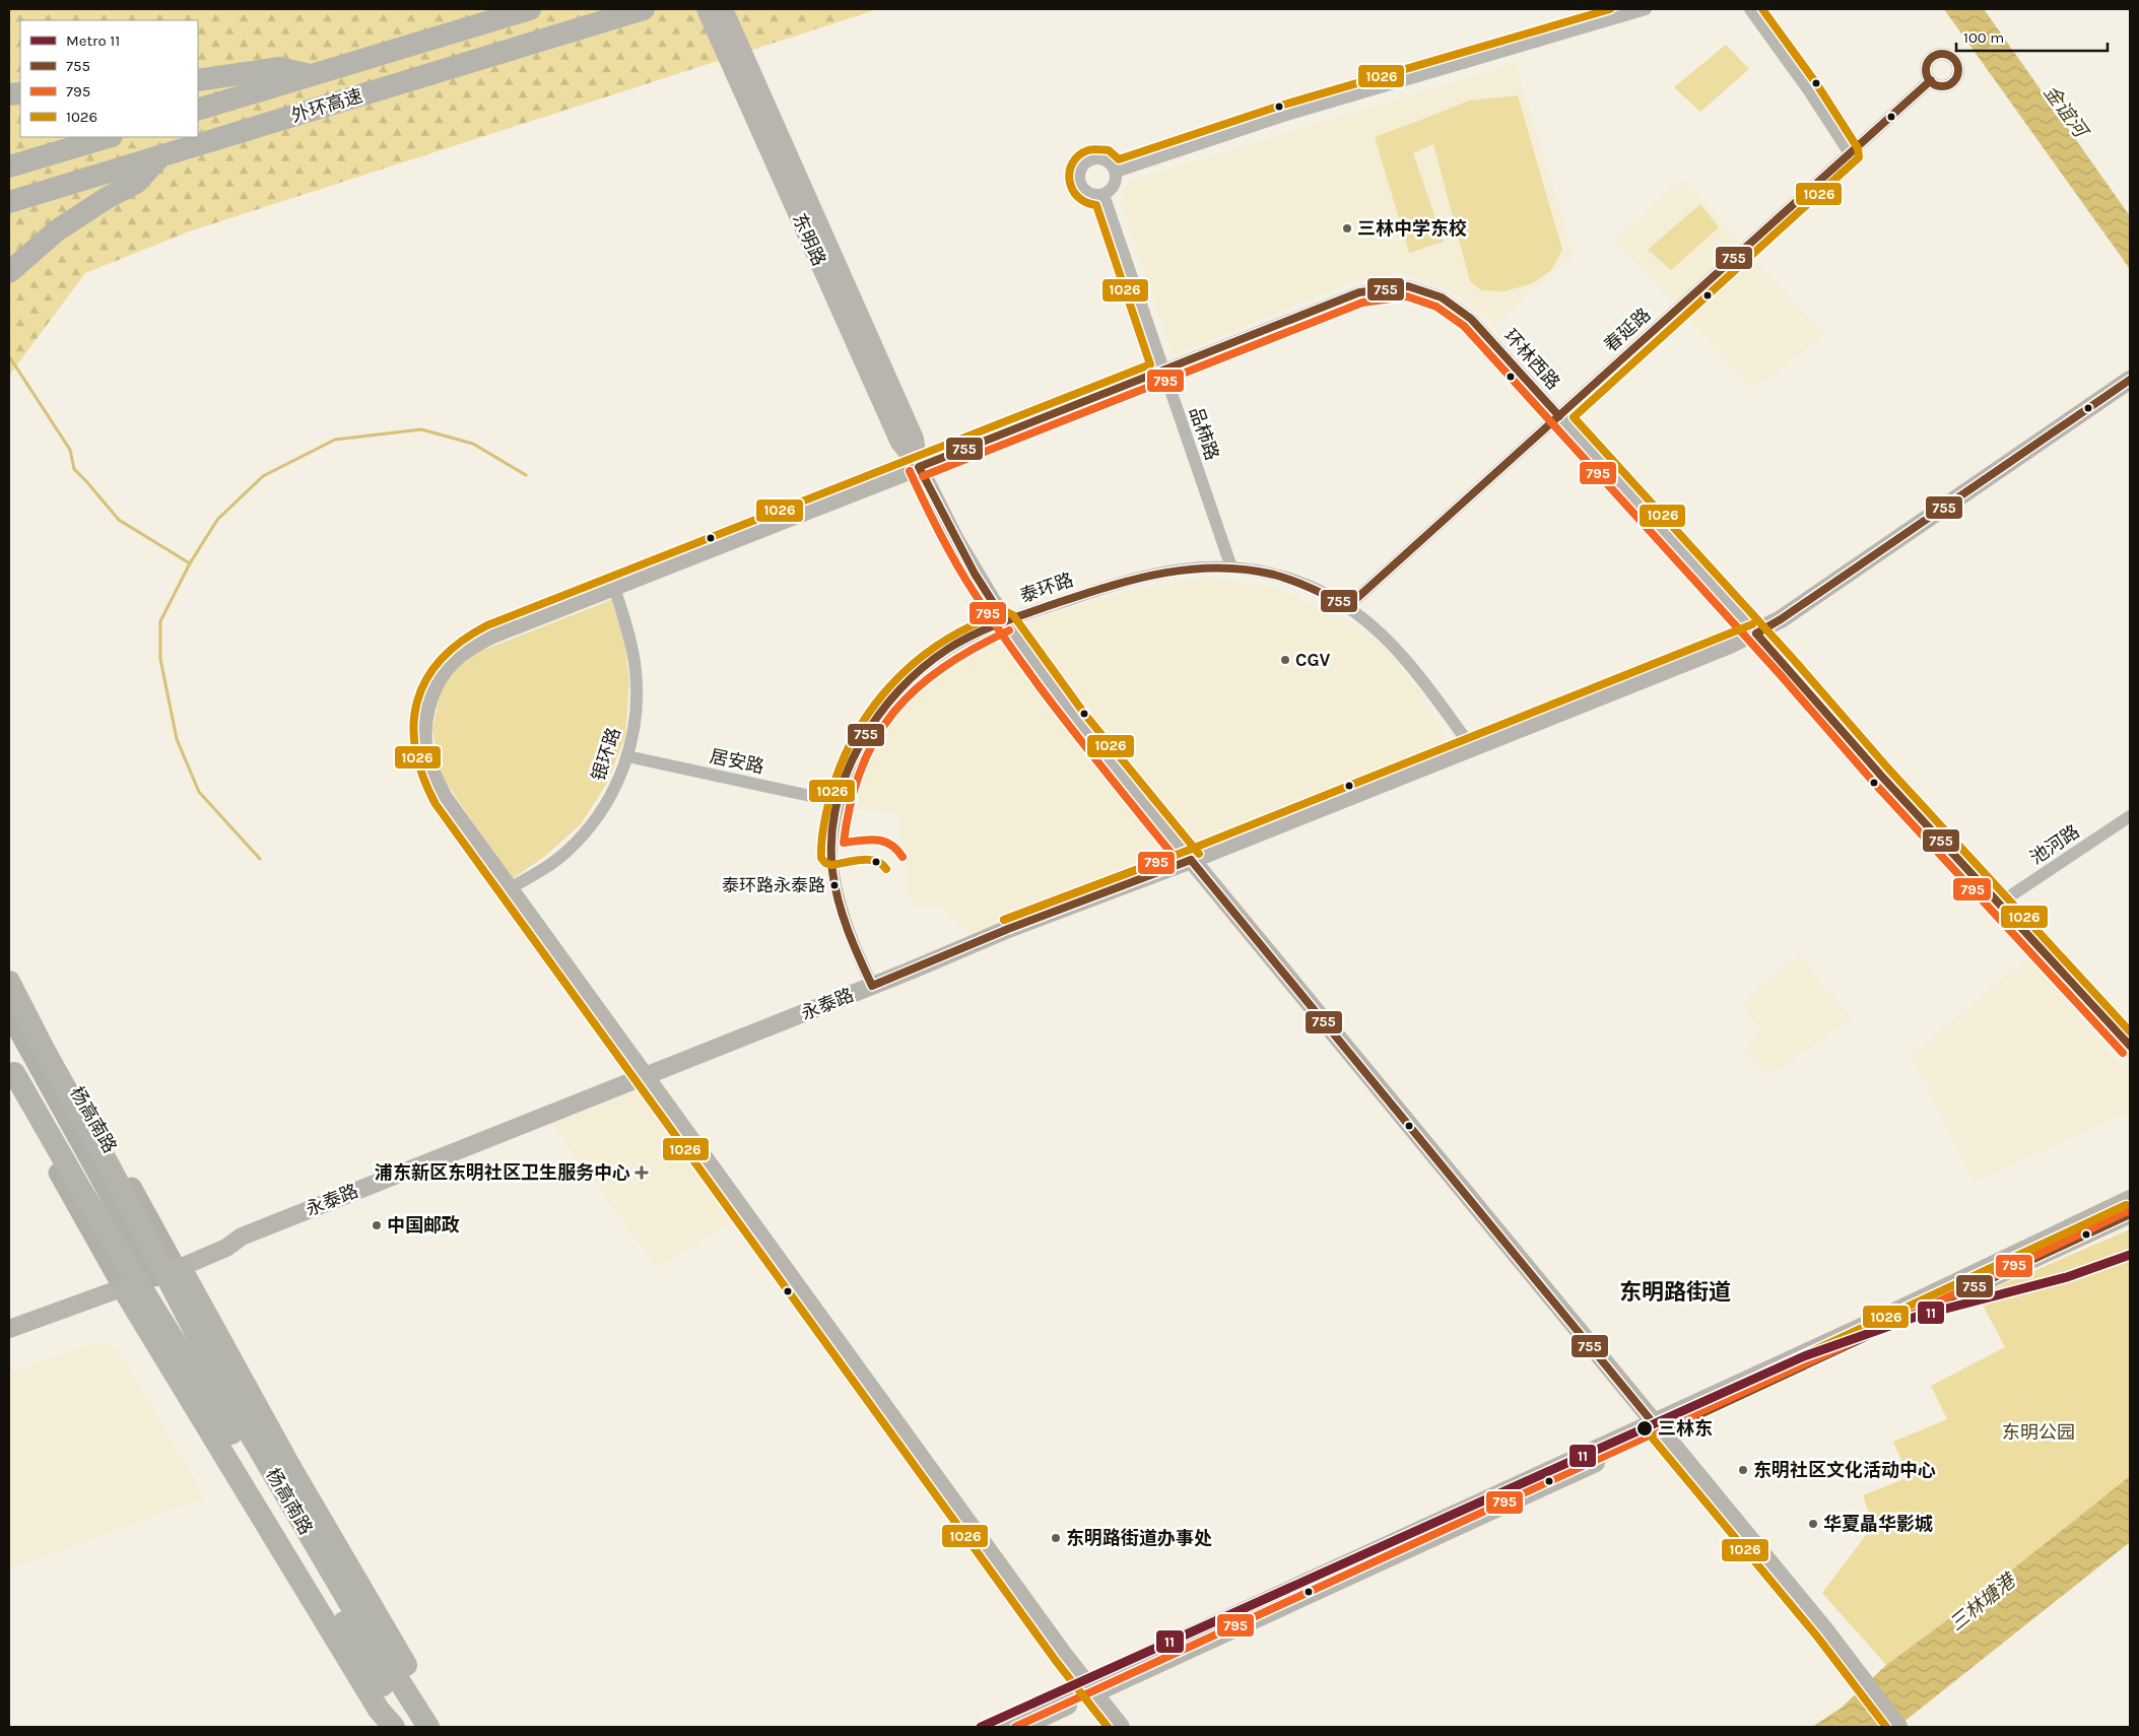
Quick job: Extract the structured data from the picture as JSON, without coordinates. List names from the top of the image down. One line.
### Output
{"streets":{"highway":["外环高速","杨高南路"],"street":["东明路","春延路","环林西路","品柿路","泰环路","银环路","居安路","池河路","永泰路"]},"crossings":[["东明路","环林西路"],["东明路","泰环路"],["东明路","永泰路"],["春延路","环林西路"],["春延路","泰环路"],["环林西路","品柿路"],["环林西路","池河路"],["环林西路","永泰路"],["品柿路","泰环路"],["泰环路","居安路"],["泰环路","永泰路"],["银环路","居安路"],["永泰路","杨高南路"]],"districts":["东明路街道"],"water":["金谊河","三林塘港"],"parks":["东明公园"],"places":{"other":["三林中学东校","CGV","泰环路永泰路","中国邮政","三林东","东明社区文化活动中心","华夏晶华影城","东明路街道办事处"],"health":["浦东新区东明社区卫生服务中心"]},"lines":["transit line 1026","transit line 755","transit line 795","metro line 11"],"legend":["Metro 11","755","795","1026"],"scale_bar":"100 m"}
